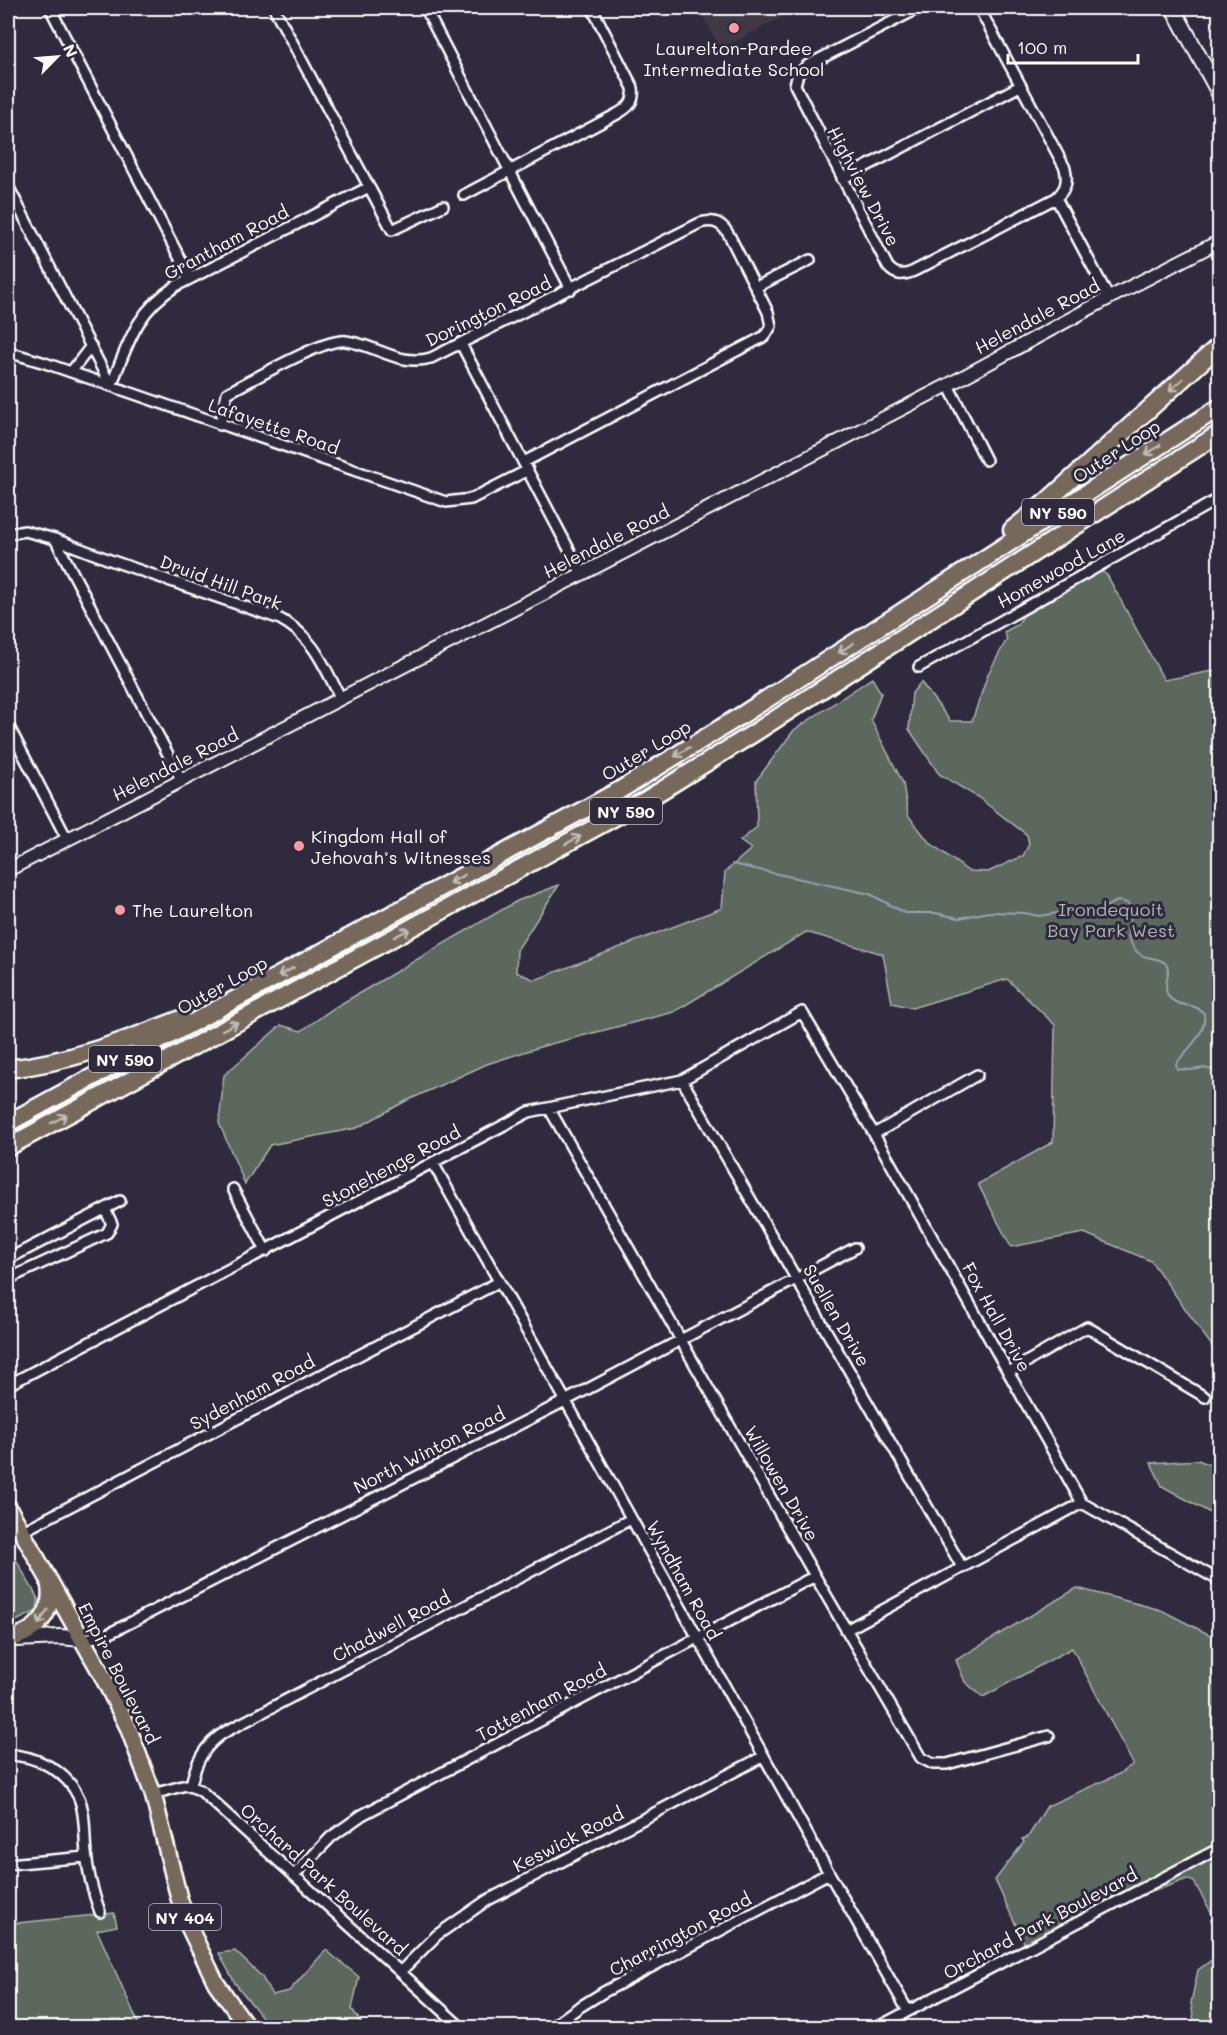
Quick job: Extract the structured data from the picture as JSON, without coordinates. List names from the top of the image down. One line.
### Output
{"streets":{"highway":["Outer Loop","NY 590"],"main road":["North Winton Road","Empire Boulevard","NY 404"],"street":["Highview Drive","Grantham Road","Dorington Road","Helendale Road","Lafayette Road","Homewood Lane","Druid Hill Park","Stonehenge Road","Suellen Drive","Fox Hall Drive","Sydenham Road","Willowen Drive","Wyndham Road","Chadwell Road","Tottenham Road","Keswick Road","Orchard Park Boulevard","Charrington Road"]},"crossings":[["Grantham Road","Lafayette Road"],["Dorington Road","Lafayette Road"],["Helendale Road","Druid Hill Park"],["Stonehenge Road","Suellen Drive"],["Stonehenge Road","Fox Hall Drive"],["Stonehenge Road","Willowen Drive"],["Stonehenge Road","Wyndham Road"],["Suellen Drive","North Winton Road"],["Sydenham Road","Wyndham Road"],["Sydenham Road","Empire Boulevard"],["North Winton Road","Willowen Drive"],["North Winton Road","Wyndham Road"],["North Winton Road","Empire Boulevard"],["Willowen Drive","Tottenham Road"],["Wyndham Road","Chadwell Road"],["Wyndham Road","Tottenham Road"],["Wyndham Road","Keswick Road"],["Wyndham Road","Orchard Park Boulevard"],["Wyndham Road","Charrington Road"],["Chadwell Road","Orchard Park Boulevard"],["Tottenham Road","Orchard Park Boulevard"],["Keswick Road","Orchard Park Boulevard"]],"parks":["Irondequoit Bay Park West"],"places":["Laurelton-Pardee Intermediate School","Kingdom Hall of Jehovah’s Witnesses","The Laurelton"],"scale_bar":"100 m","north":"top right"}
